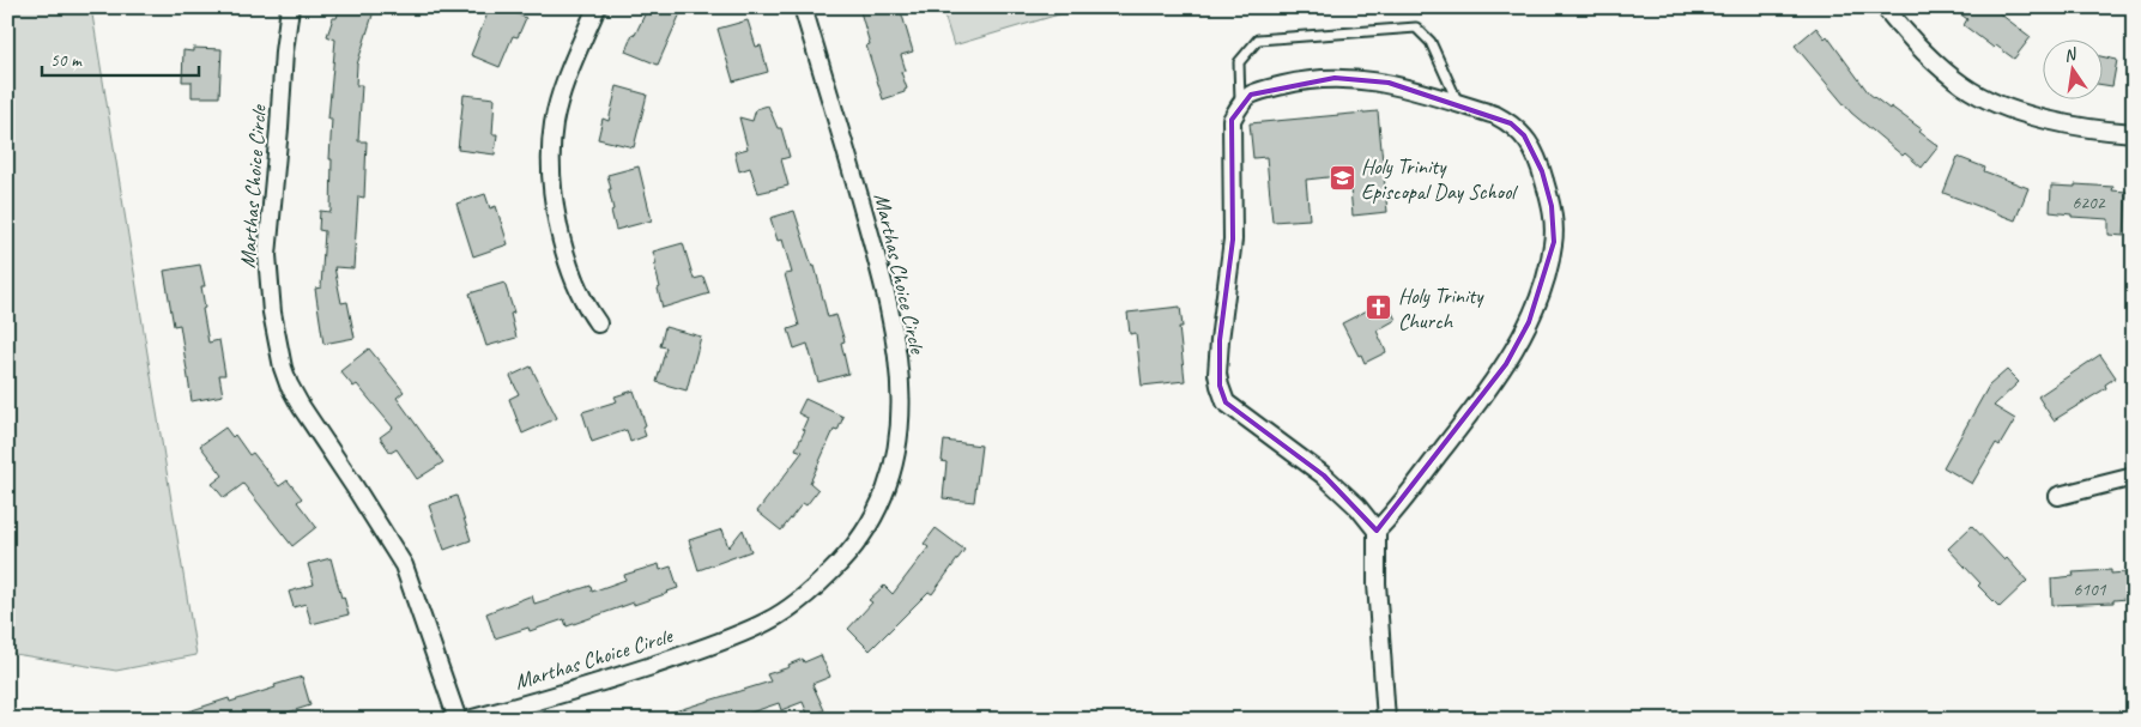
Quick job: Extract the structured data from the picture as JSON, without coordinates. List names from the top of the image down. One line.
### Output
{"streets":{"street":["Marthas Choice Circle"]},"places":{"school or university":["Holy Trinity Episcopal Day School"],"church":["Holy Trinity Church"]},"house_numbers":["6202","6101"],"scale_bar":"50 m","north":"top"}
